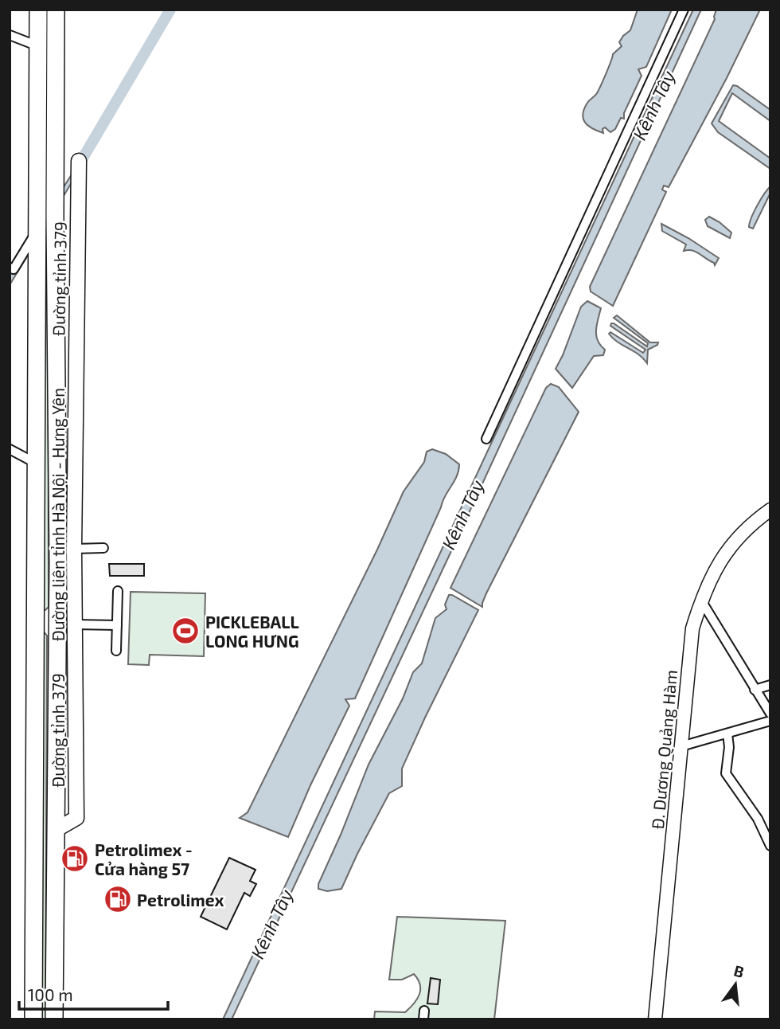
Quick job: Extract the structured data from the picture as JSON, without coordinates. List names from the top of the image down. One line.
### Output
{"streets":{"highway":["Đường liên tỉnh Hà Nội - Hưng Yên"],"main road":["Đường tỉnh 379"],"street":["Đ. Dương Quảng Hàm"]},"crossings":[["Đường tỉnh 379","Đường liên tỉnh Hà Nội - Hưng Yên"]],"water":["Kênh Tây"],"places":{"sports":["PICKLEBALL LONG HƯNG"],"fuel station":["Petrolimex - Cửa hàng 57","Petrolimex"]},"scale_bar":"100 m","north":"top"}
